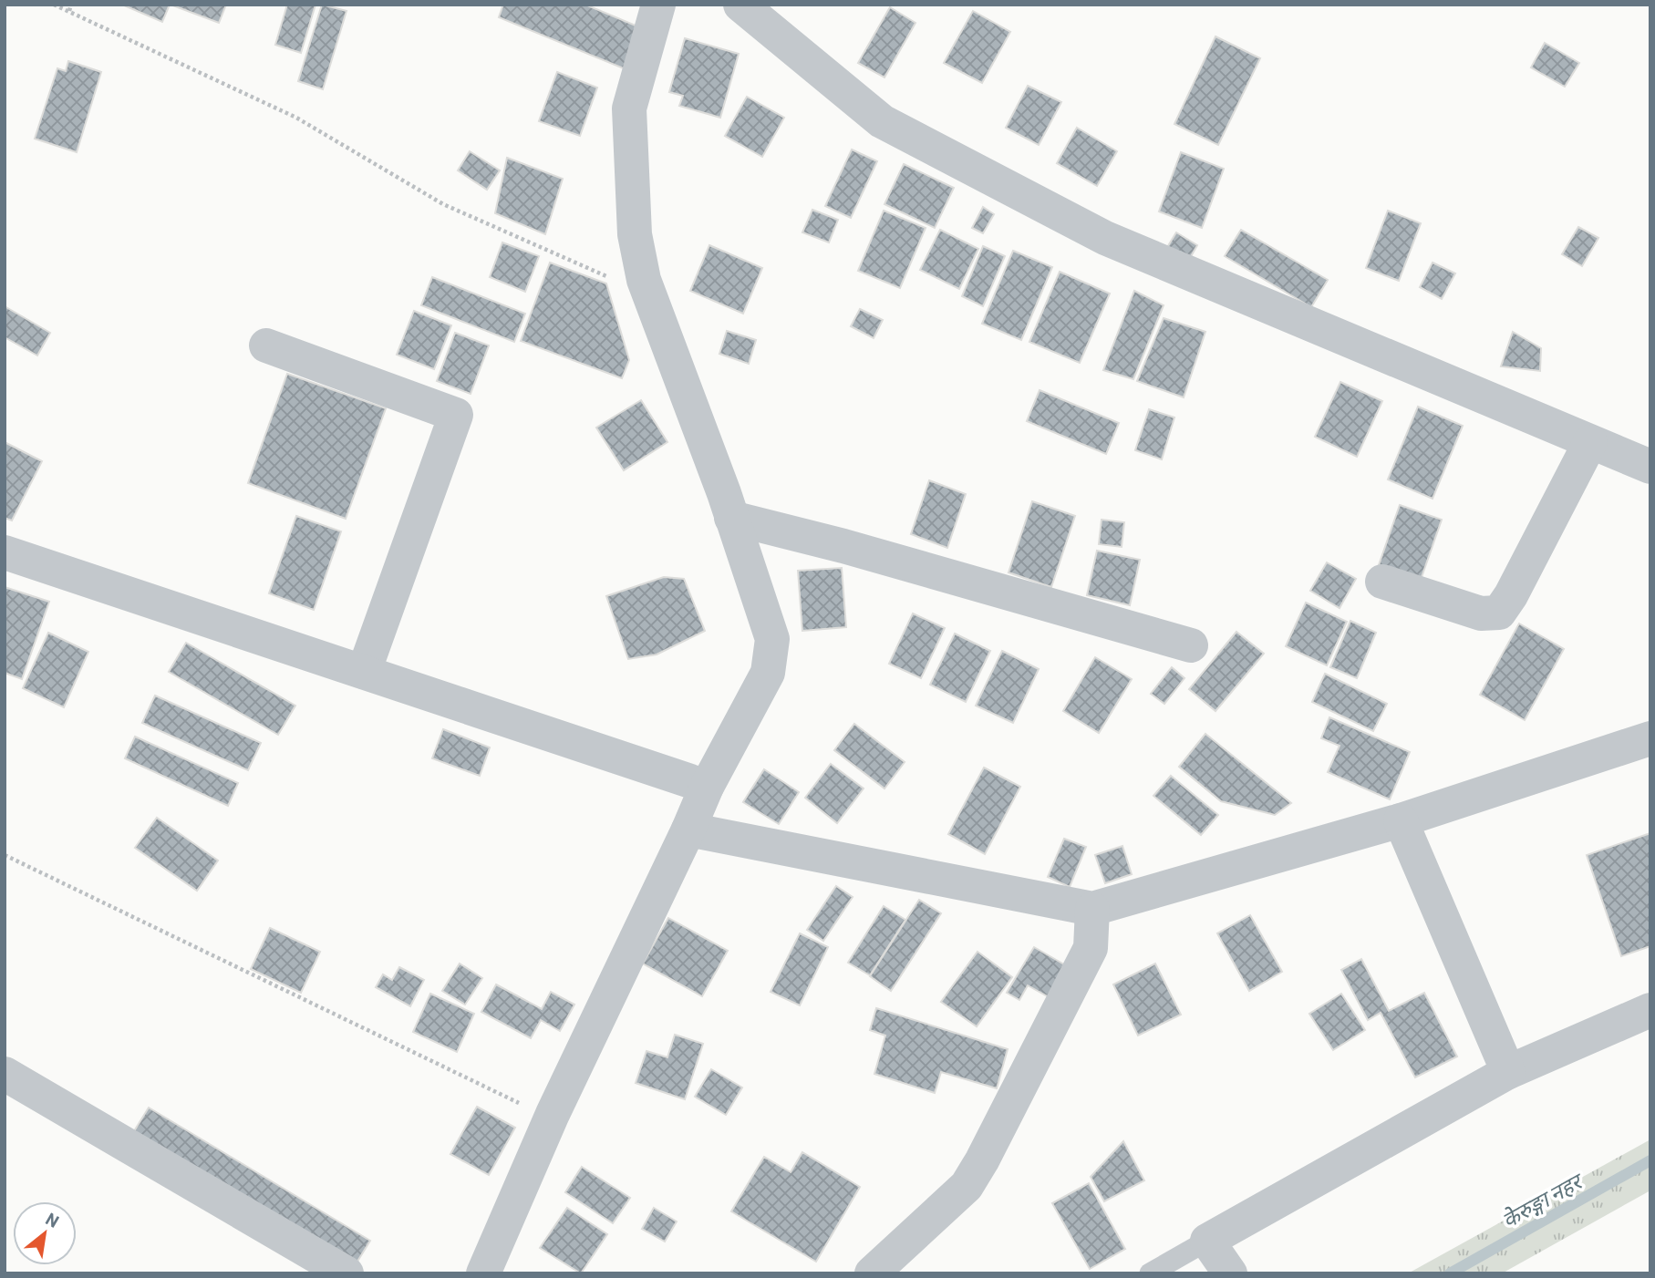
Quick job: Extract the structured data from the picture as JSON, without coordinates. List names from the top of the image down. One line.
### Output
{"water":["केेरुङ्गा नहर"],"north":"top right"}
